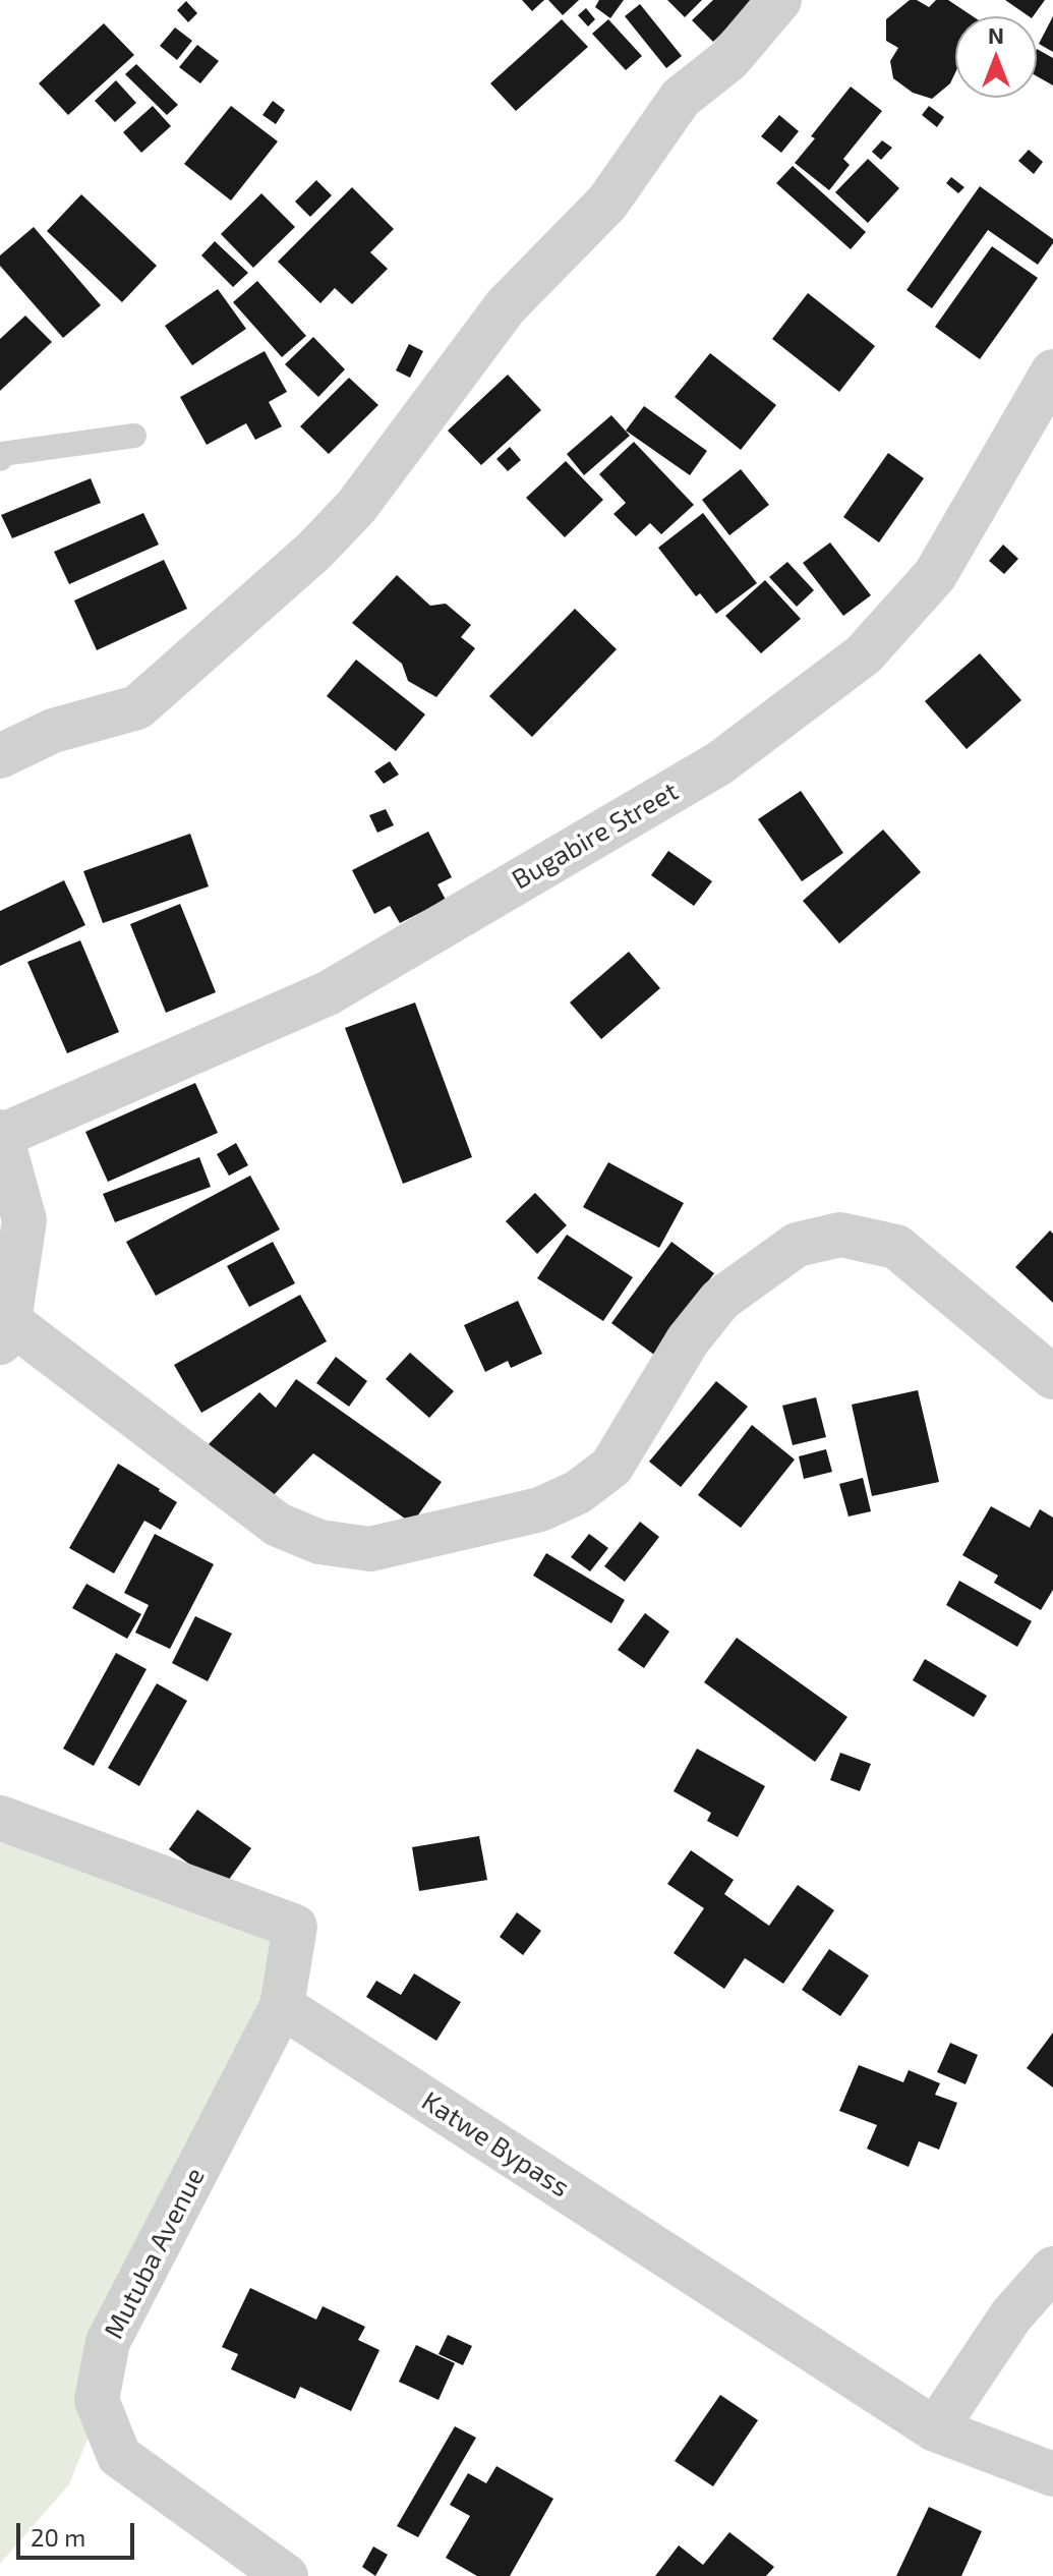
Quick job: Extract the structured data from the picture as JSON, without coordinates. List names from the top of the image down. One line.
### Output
{"streets":{"street":["Bugabire Street","Katwe Bypass","Mutuba Avenue"]},"crossings":[["Katwe Bypass","Mutuba Avenue"]],"scale_bar":"20 m","north":"top"}
